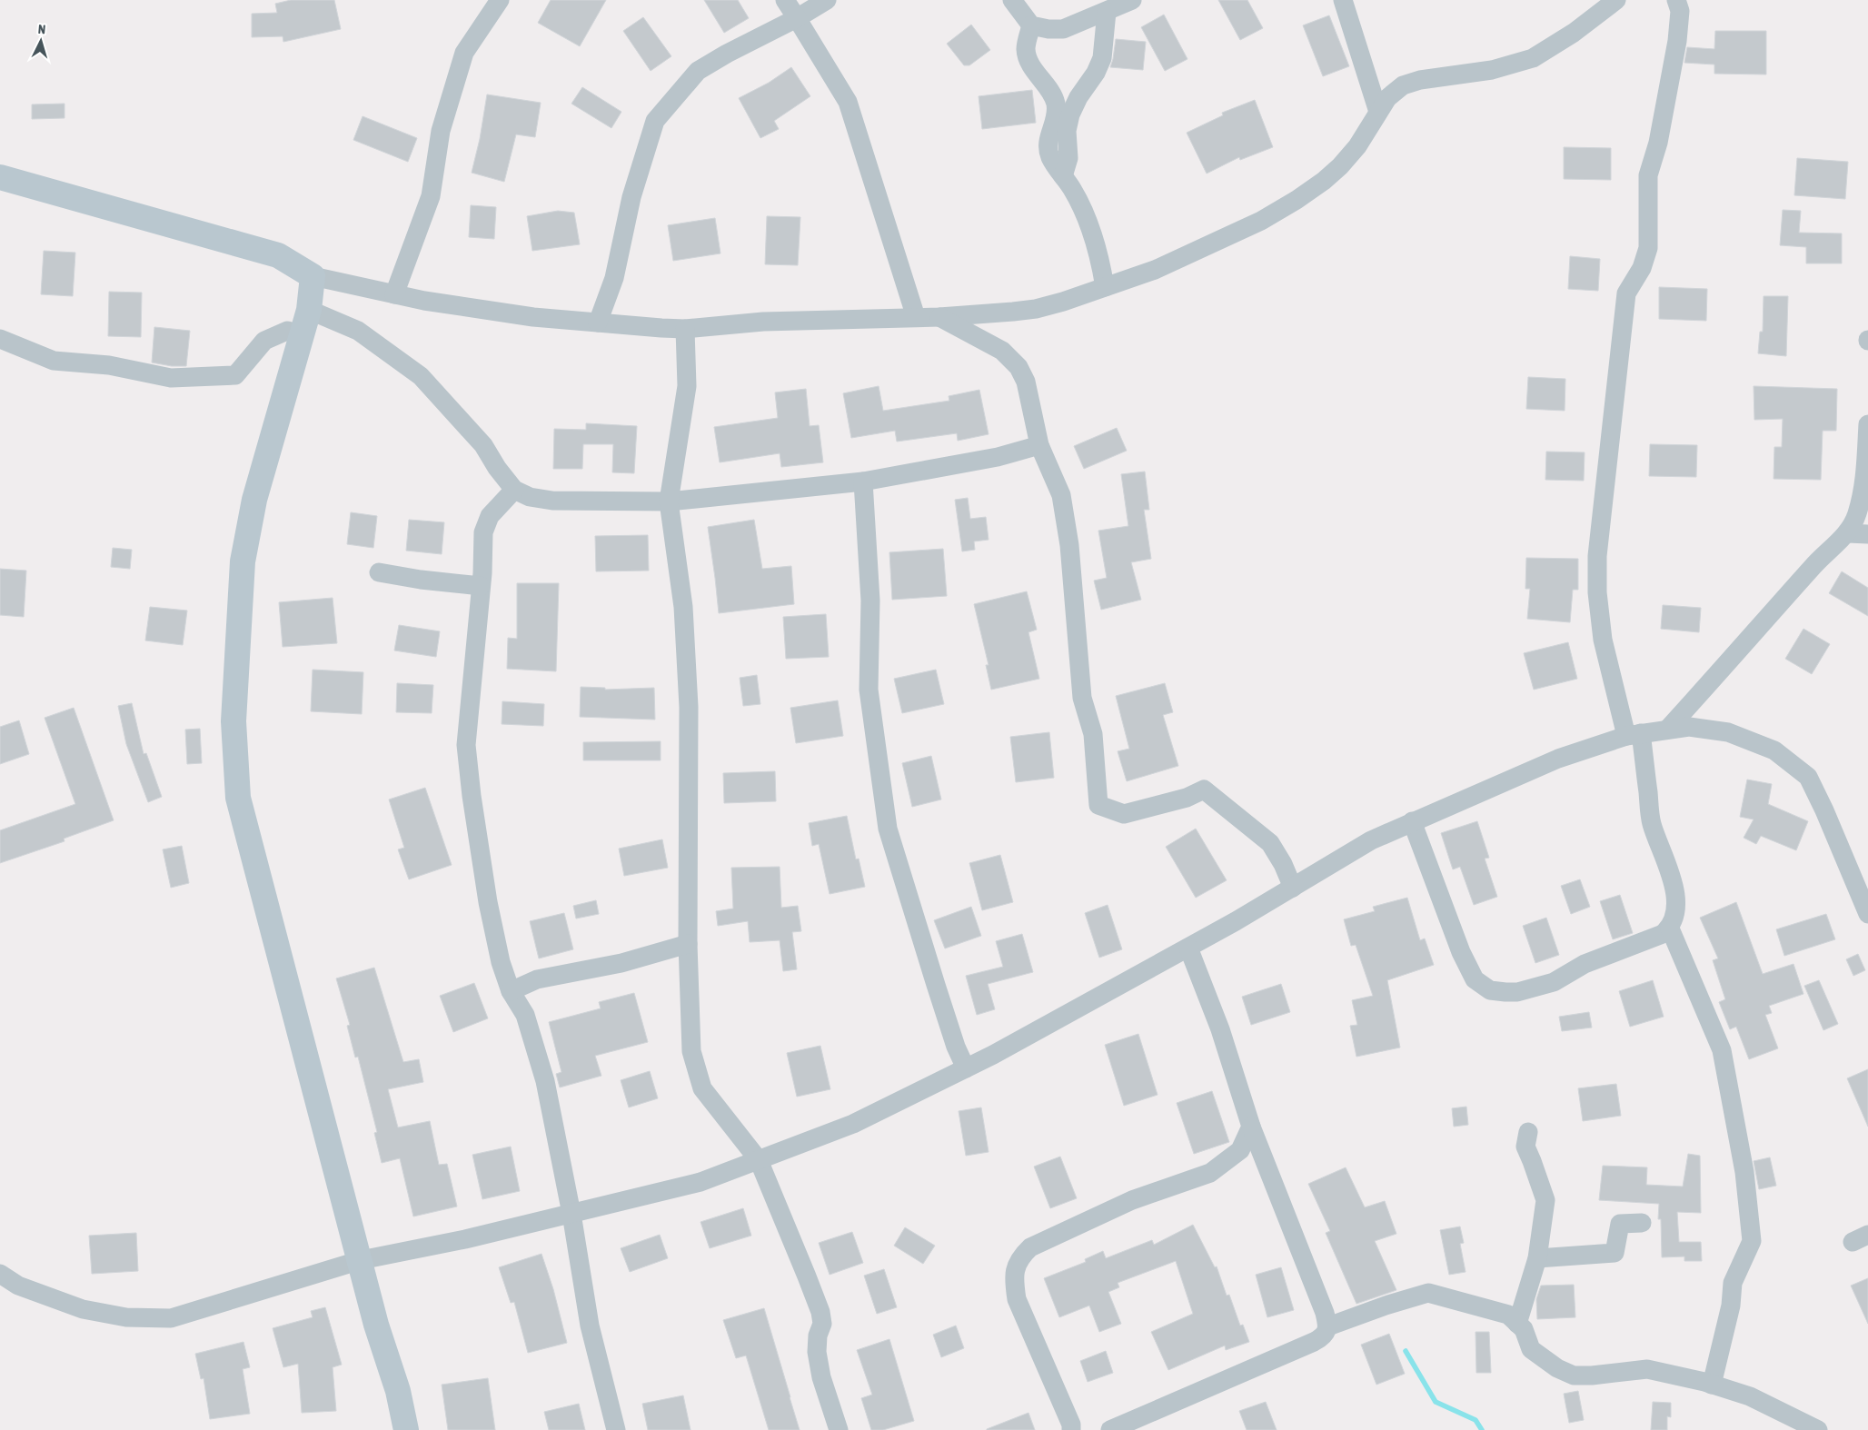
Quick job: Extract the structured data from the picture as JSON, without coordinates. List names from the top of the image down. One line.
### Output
{"north":"top"}
